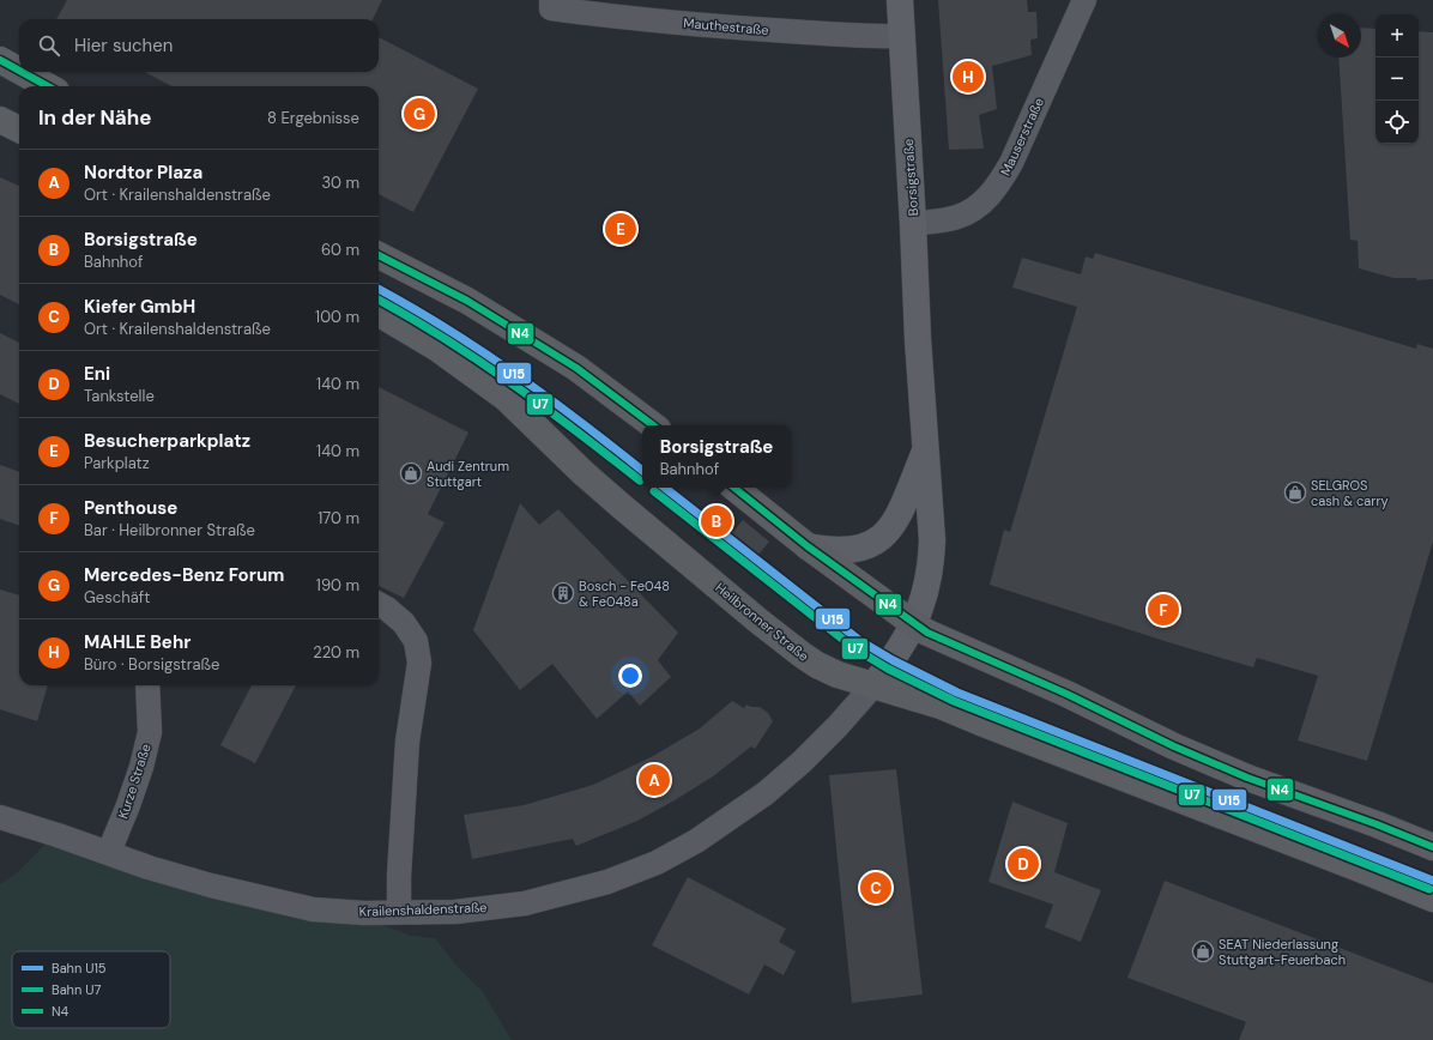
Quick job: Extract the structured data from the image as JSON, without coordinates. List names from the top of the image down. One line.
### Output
{"streets":{"main road":["Borsigstraße","Heilbronner Straße"],"street":["Mauthestraße","Mauserstraße","Kurze Straße","Krailenshaldenstraße"]},"crossings":[["Mauthestraße","Borsigstraße"],["Mauserstraße","Borsigstraße"],["Borsigstraße","Heilbronner Straße"],["Borsigstraße","Krailenshaldenstraße"],["Heilbronner Straße","Krailenshaldenstraße"],["Kurze Straße","Krailenshaldenstraße"]],"places":{"shop":["Audi Zentrum Stuttgart","SELGROS cash & carry","SEAT Niederlassung Stuttgart-Feuerbach"],"building":["Bosch - Fe048 & Fe048a"]},"lines":["transit line N4","rail line U15","rail line U7"],"legend":["Bahn U15","Bahn U7","N4"],"north":"bottom right","page":{"map_buttons":["+","−"],"search":"Hier suchen","pins":["H","G","E","B","F","A","D","C"],"heading":["In der Nähe","8 Ergebnisse"],"list":[{"mark":"A","name":"Nordtor Plaza","note":"Ort · Krailenshaldenstraße","value":"30 m"},{"mark":"B","name":"Borsigstraße","note":"Bahnhof","value":"60 m"},{"mark":"C","name":"Kiefer GmbH","note":"Ort · Krailenshaldenstraße","value":"100 m"},{"mark":"D","name":"Eni","note":"Tankstelle","value":"140 m"},{"mark":"E","name":"Besucherparkplatz","note":"Parkplatz","value":"140 m"},{"mark":"F","name":"Penthouse","note":"Bar · Heilbronner Straße","value":"170 m"},{"mark":"G","name":"Mercedes-Benz Forum","note":"Geschäft","value":"190 m"},{"mark":"H","name":"MAHLE Behr","note":"Büro · Borsigstraße","value":"220 m"}],"popup":["Borsigstraße","Bahnhof"]}}
